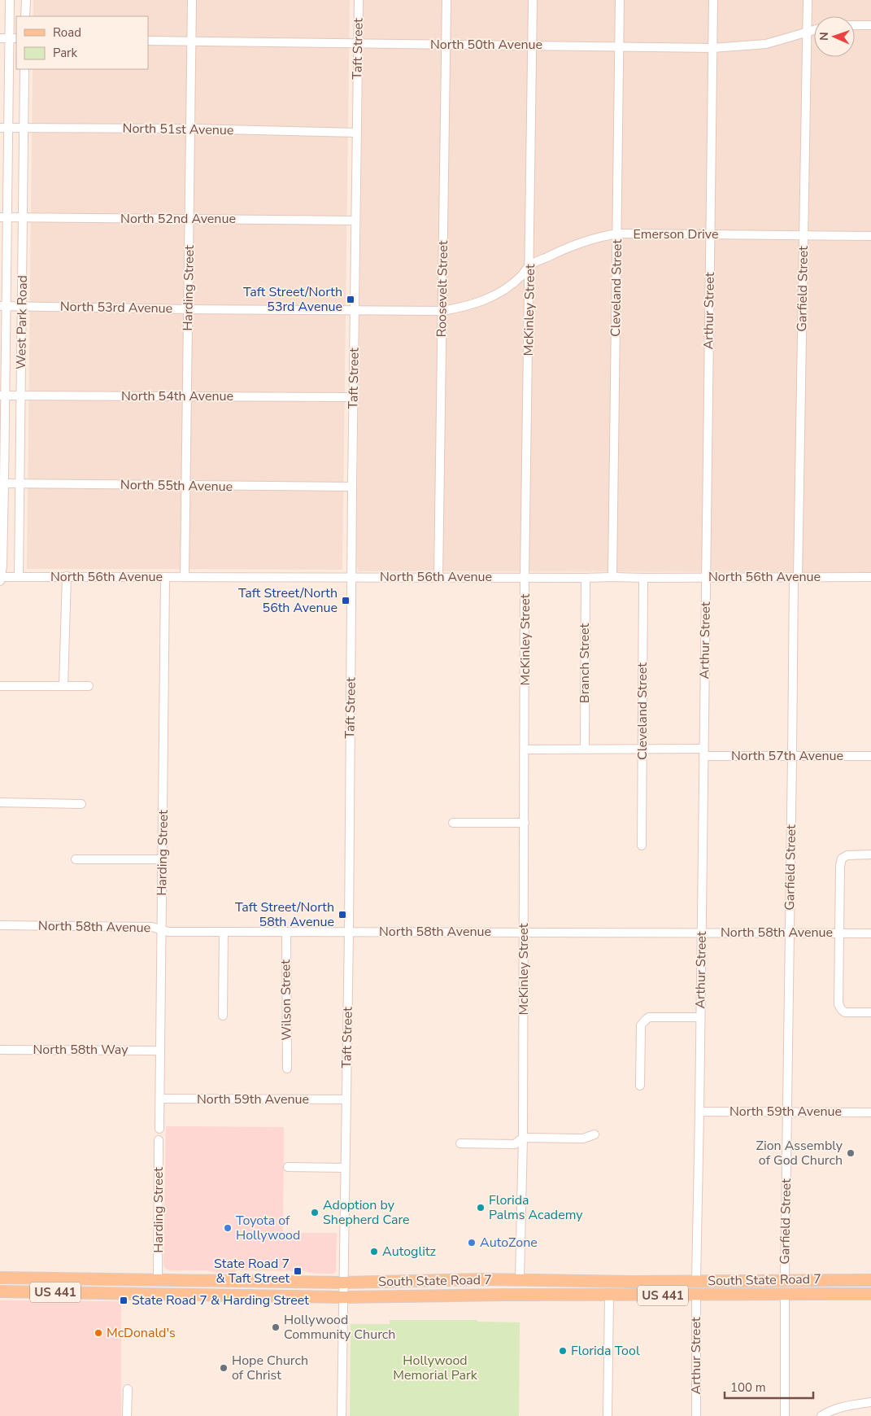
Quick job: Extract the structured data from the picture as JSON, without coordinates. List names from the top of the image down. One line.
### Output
{"streets":{"main road":["South State Road 7","US 441"],"street":["North 50th Avenue","Taft Street","North 51st Avenue","North 52nd Avenue","Emerson Drive","Harding Street","Cleveland Street","Roosevelt Street","Garfield Street","North 53rd Avenue","McKinley Street","Arthur Street","West Park Road","North 54th Avenue","North 55th Avenue","North 56th Avenue","Branch Street","North 57th Avenue","North 58th Avenue","Wilson Street","North 58th Way","North 59th Avenue"]},"crossings":[["North 50th Avenue","Taft Street"],["North 50th Avenue","Harding Street"],["North 50th Avenue","Cleveland Street"],["North 50th Avenue","Roosevelt Street"],["North 50th Avenue","Garfield Street"],["North 50th Avenue","McKinley Street"],["North 50th Avenue","Arthur Street"],["Taft Street","North 51st Avenue"],["Taft Street","North 52nd Avenue"],["Taft Street","Emerson Drive"],["Taft Street","North 53rd Avenue"],["Taft Street","North 54th Avenue"],["Taft Street","North 55th Avenue"],["Taft Street","North 56th Avenue"],["Taft Street","North 58th Avenue"],["Taft Street","North 59th Avenue"],["Taft Street","South State Road 7"],["North 51st Avenue","Harding Street"],["North 51st Avenue","West Park Road"],["North 52nd Avenue","Harding Street"],["North 52nd Avenue","West Park Road"],["Emerson Drive","Cleveland Street"],["Emerson Drive","Roosevelt Street"],["Emerson Drive","Garfield Street"],["Emerson Drive","North 53rd Avenue"],["Emerson Drive","McKinley Street"],["Emerson Drive","Arthur Street"],["Harding Street","North 53rd Avenue"],["Harding Street","North 54th Avenue"],["Harding Street","North 55th Avenue"],["Harding Street","North 56th Avenue"],["Harding Street","North 58th Avenue"],["Harding Street","North 58th Way"],["Harding Street","North 59th Avenue"],["Harding Street","South State Road 7"],["Cleveland Street","North 56th Avenue"],["Cleveland Street","North 57th Avenue"],["Roosevelt Street","North 56th Avenue"],["Garfield Street","North 56th Avenue"],["Garfield Street","North 57th Avenue"],["Garfield Street","North 58th Avenue"],["Garfield Street","North 59th Avenue"],["Garfield Street","South State Road 7"],["North 53rd Avenue","West Park Road"],["McKinley Street","North 56th Avenue"],["McKinley Street","North 57th Avenue"],["McKinley Street","North 58th Avenue"],["McKinley Street","South State Road 7"],["Arthur Street","North 56th Avenue"],["Arthur Street","North 57th Avenue"],["Arthur Street","North 58th Avenue"],["Arthur Street","North 59th Avenue"],["Arthur Street","South State Road 7"],["West Park Road","North 54th Avenue"],["West Park Road","North 55th Avenue"],["West Park Road","North 56th Avenue"],["North 56th Avenue","Branch Street"],["Branch Street","North 57th Avenue"],["North 58th Avenue","Wilson Street"]],"parks":["Hollywood Memorial Park"],"places":{"transit":["Taft Street/North 53rd Avenue","Taft Street/North 56th Avenue","Taft Street/North 58th Avenue","State Road 7 & Taft Street","State Road 7 & Harding Street"],"other":["Zion Assembly of God Church","Florida Palms Academy","Adoption by Shepherd Care","Toyota of Hollywood","AutoZone","Autoglitz","Hollywood Community Church","McDonald's","Florida Tool","Hope Church of Christ"]},"legend":["Road","Park"],"scale_bar":"100 m","north":"left"}
